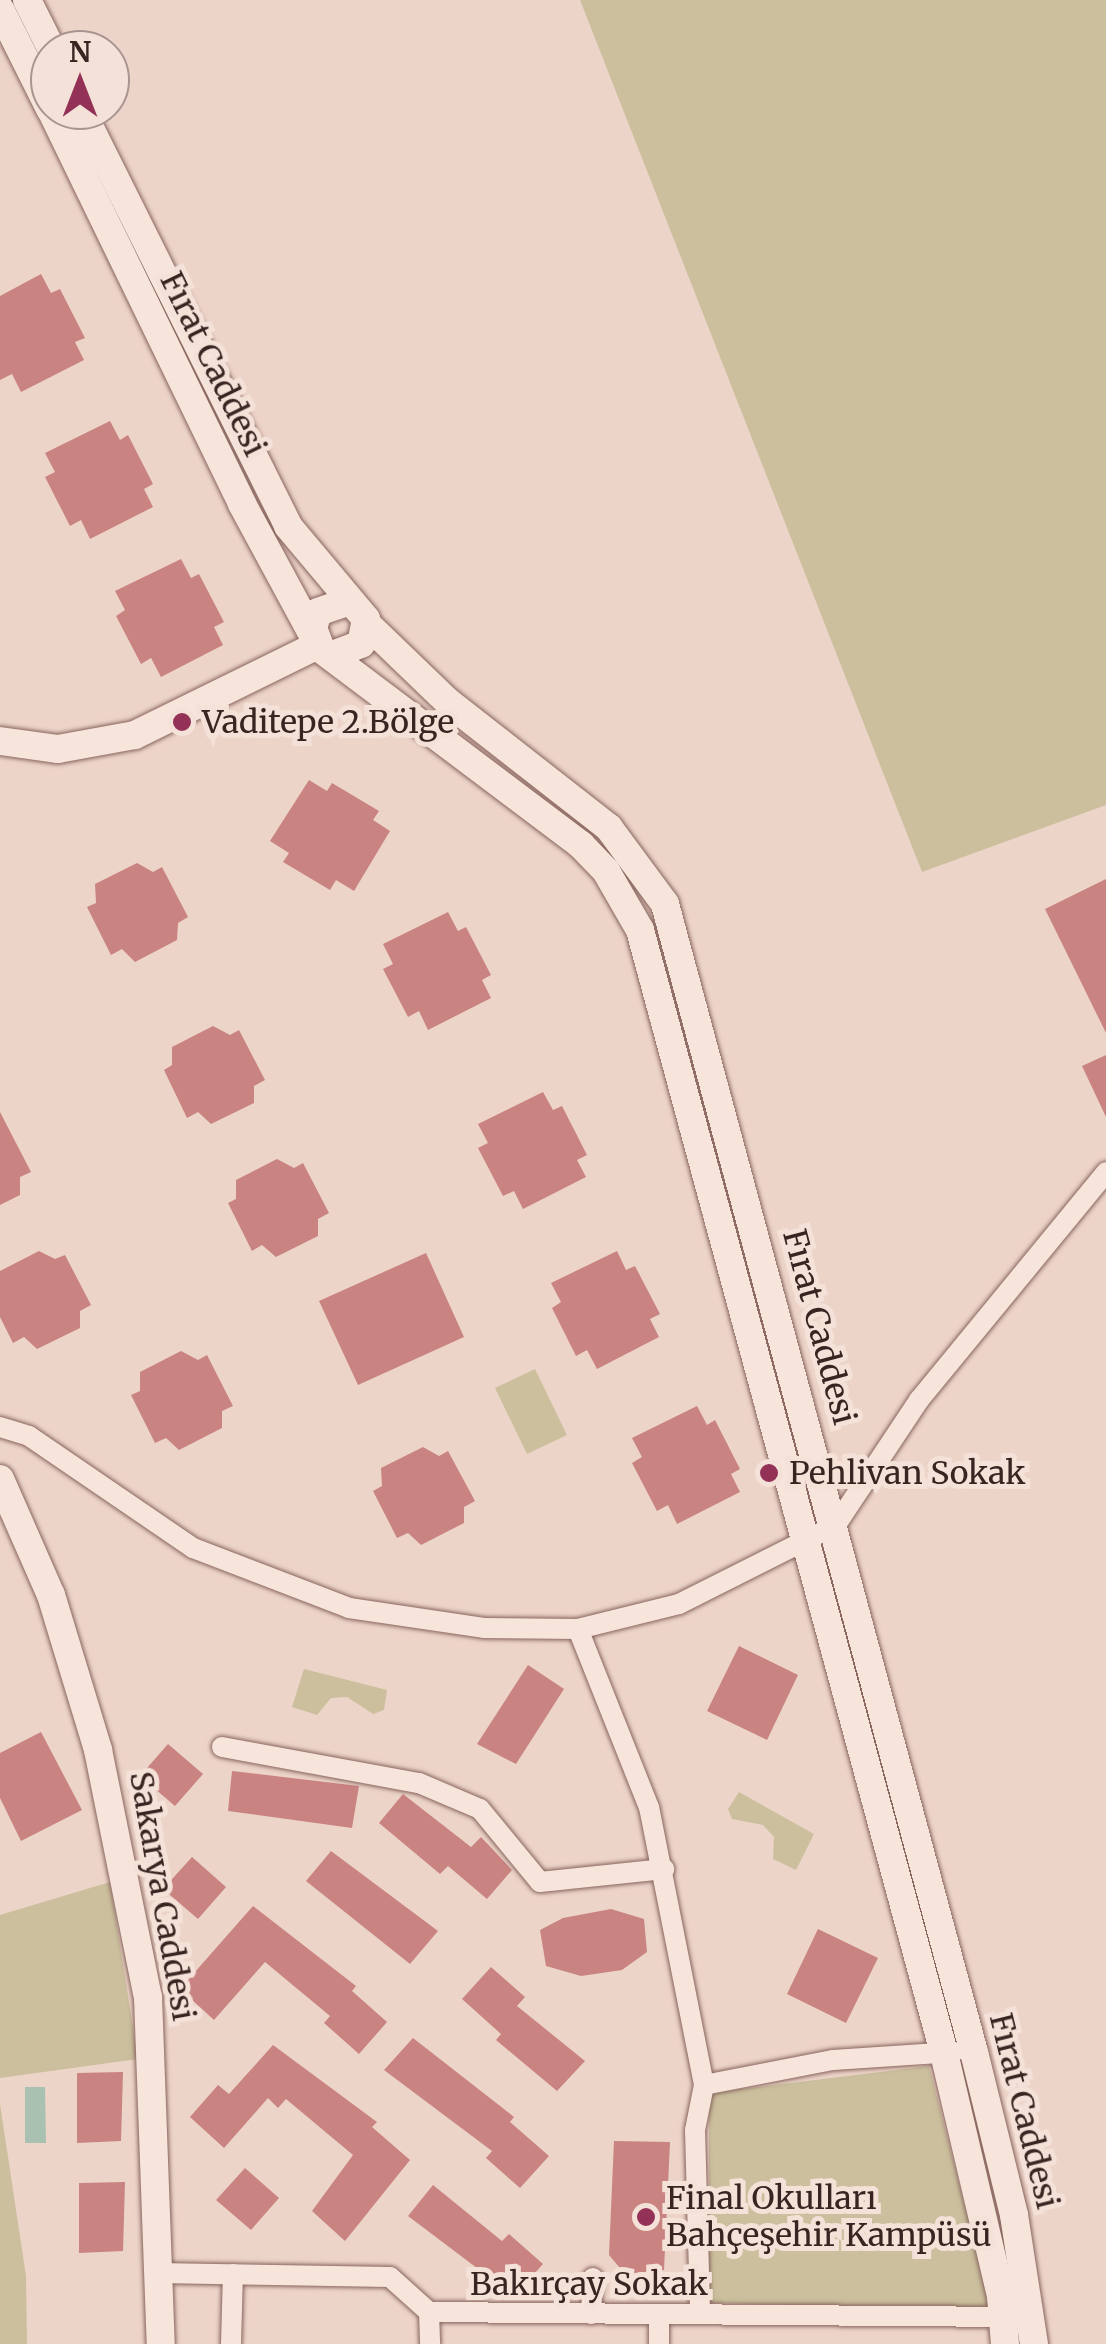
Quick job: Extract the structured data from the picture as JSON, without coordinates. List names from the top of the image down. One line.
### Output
{"streets":{"main road":["Fırat Caddesi","Sakarya Caddesi"],"street":["Bakırçay Sokak"]},"crossings":[["Fırat Caddesi","Bakırçay Sokak"],["Sakarya Caddesi","Bakırçay Sokak"]],"places":["Vaditepe 2.Bölge","Pehlivan Sokak","Final Okulları Bahçeşehir Kampüsü"],"north":"top"}
